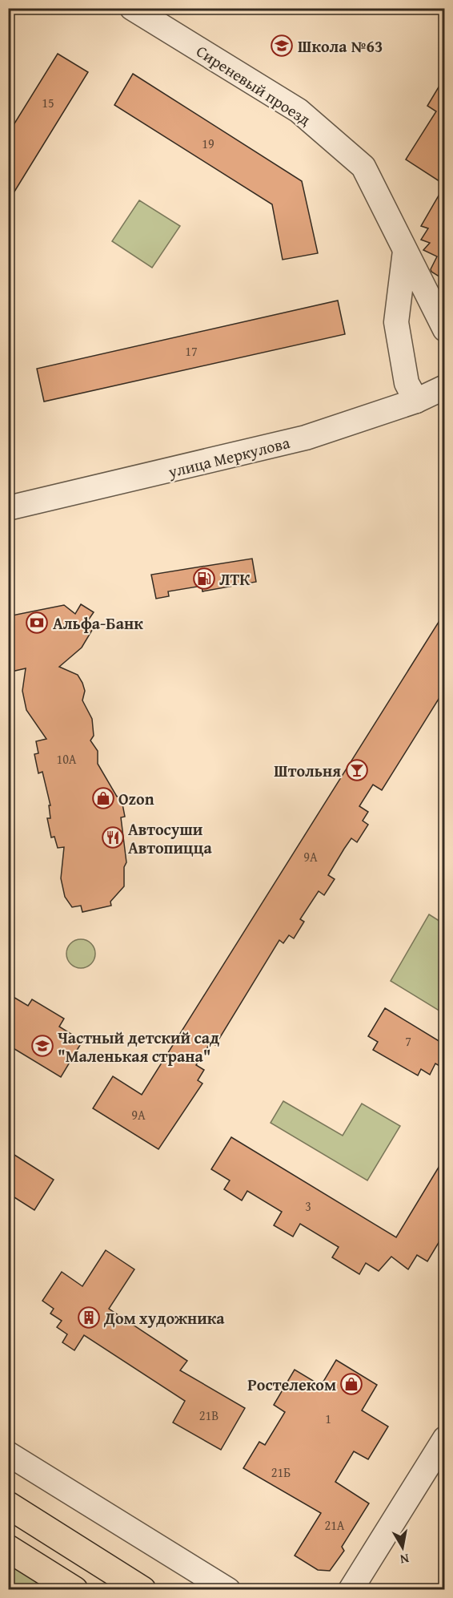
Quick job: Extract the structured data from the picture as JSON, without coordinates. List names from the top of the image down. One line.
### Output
{"streets":{"street":["Сиреневый проезд","улица Меркулова"]},"places":{"school or university":["Школа №63","Частный детский сад \"Маленькая страна\""],"fuel station":["ЛТК"],"bank":["Альфа-Банк"],"bar":["Штольня"],"shop":["Ozon","Ростелеком"],"restaurant":["Автосуши Автопицца"],"building":["Дом художника"]},"house_numbers":["15","19","17","10А","9А","7","9А","3","21В","1","21Б","21А"],"north":"bottom"}
